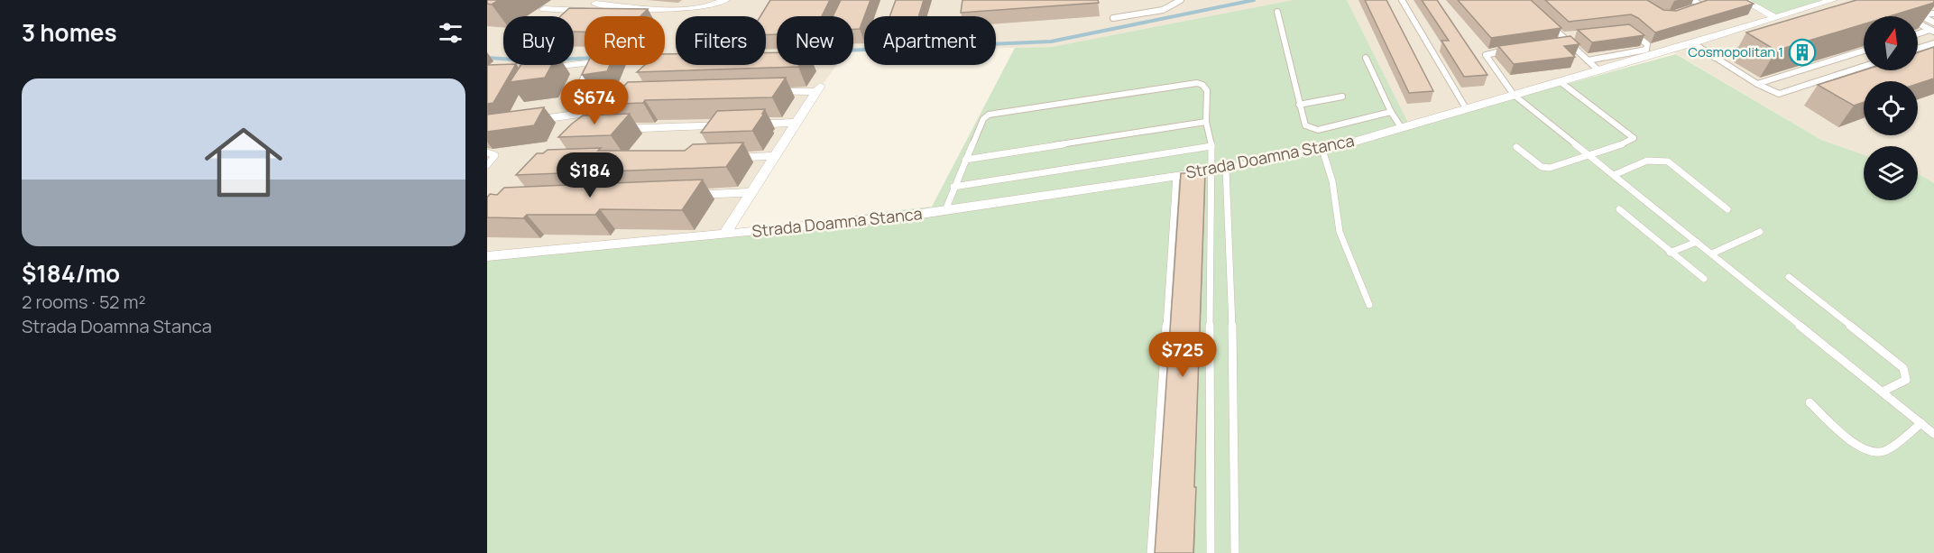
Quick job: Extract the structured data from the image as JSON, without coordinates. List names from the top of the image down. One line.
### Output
{"streets":{"street":["Strada Doamna Stanca"]},"places":{"building":["Cosmopolitan 1"]},"north":"top","page":{"heading":"3 homes","chip":["Buy","Rent","Filters","New","Apartment"],"list":[{"name":"$184/mo","note":"2 rooms · 52 m² · Strada Doamna Stanca"}],"price":["$674","$184","$725"]}}
